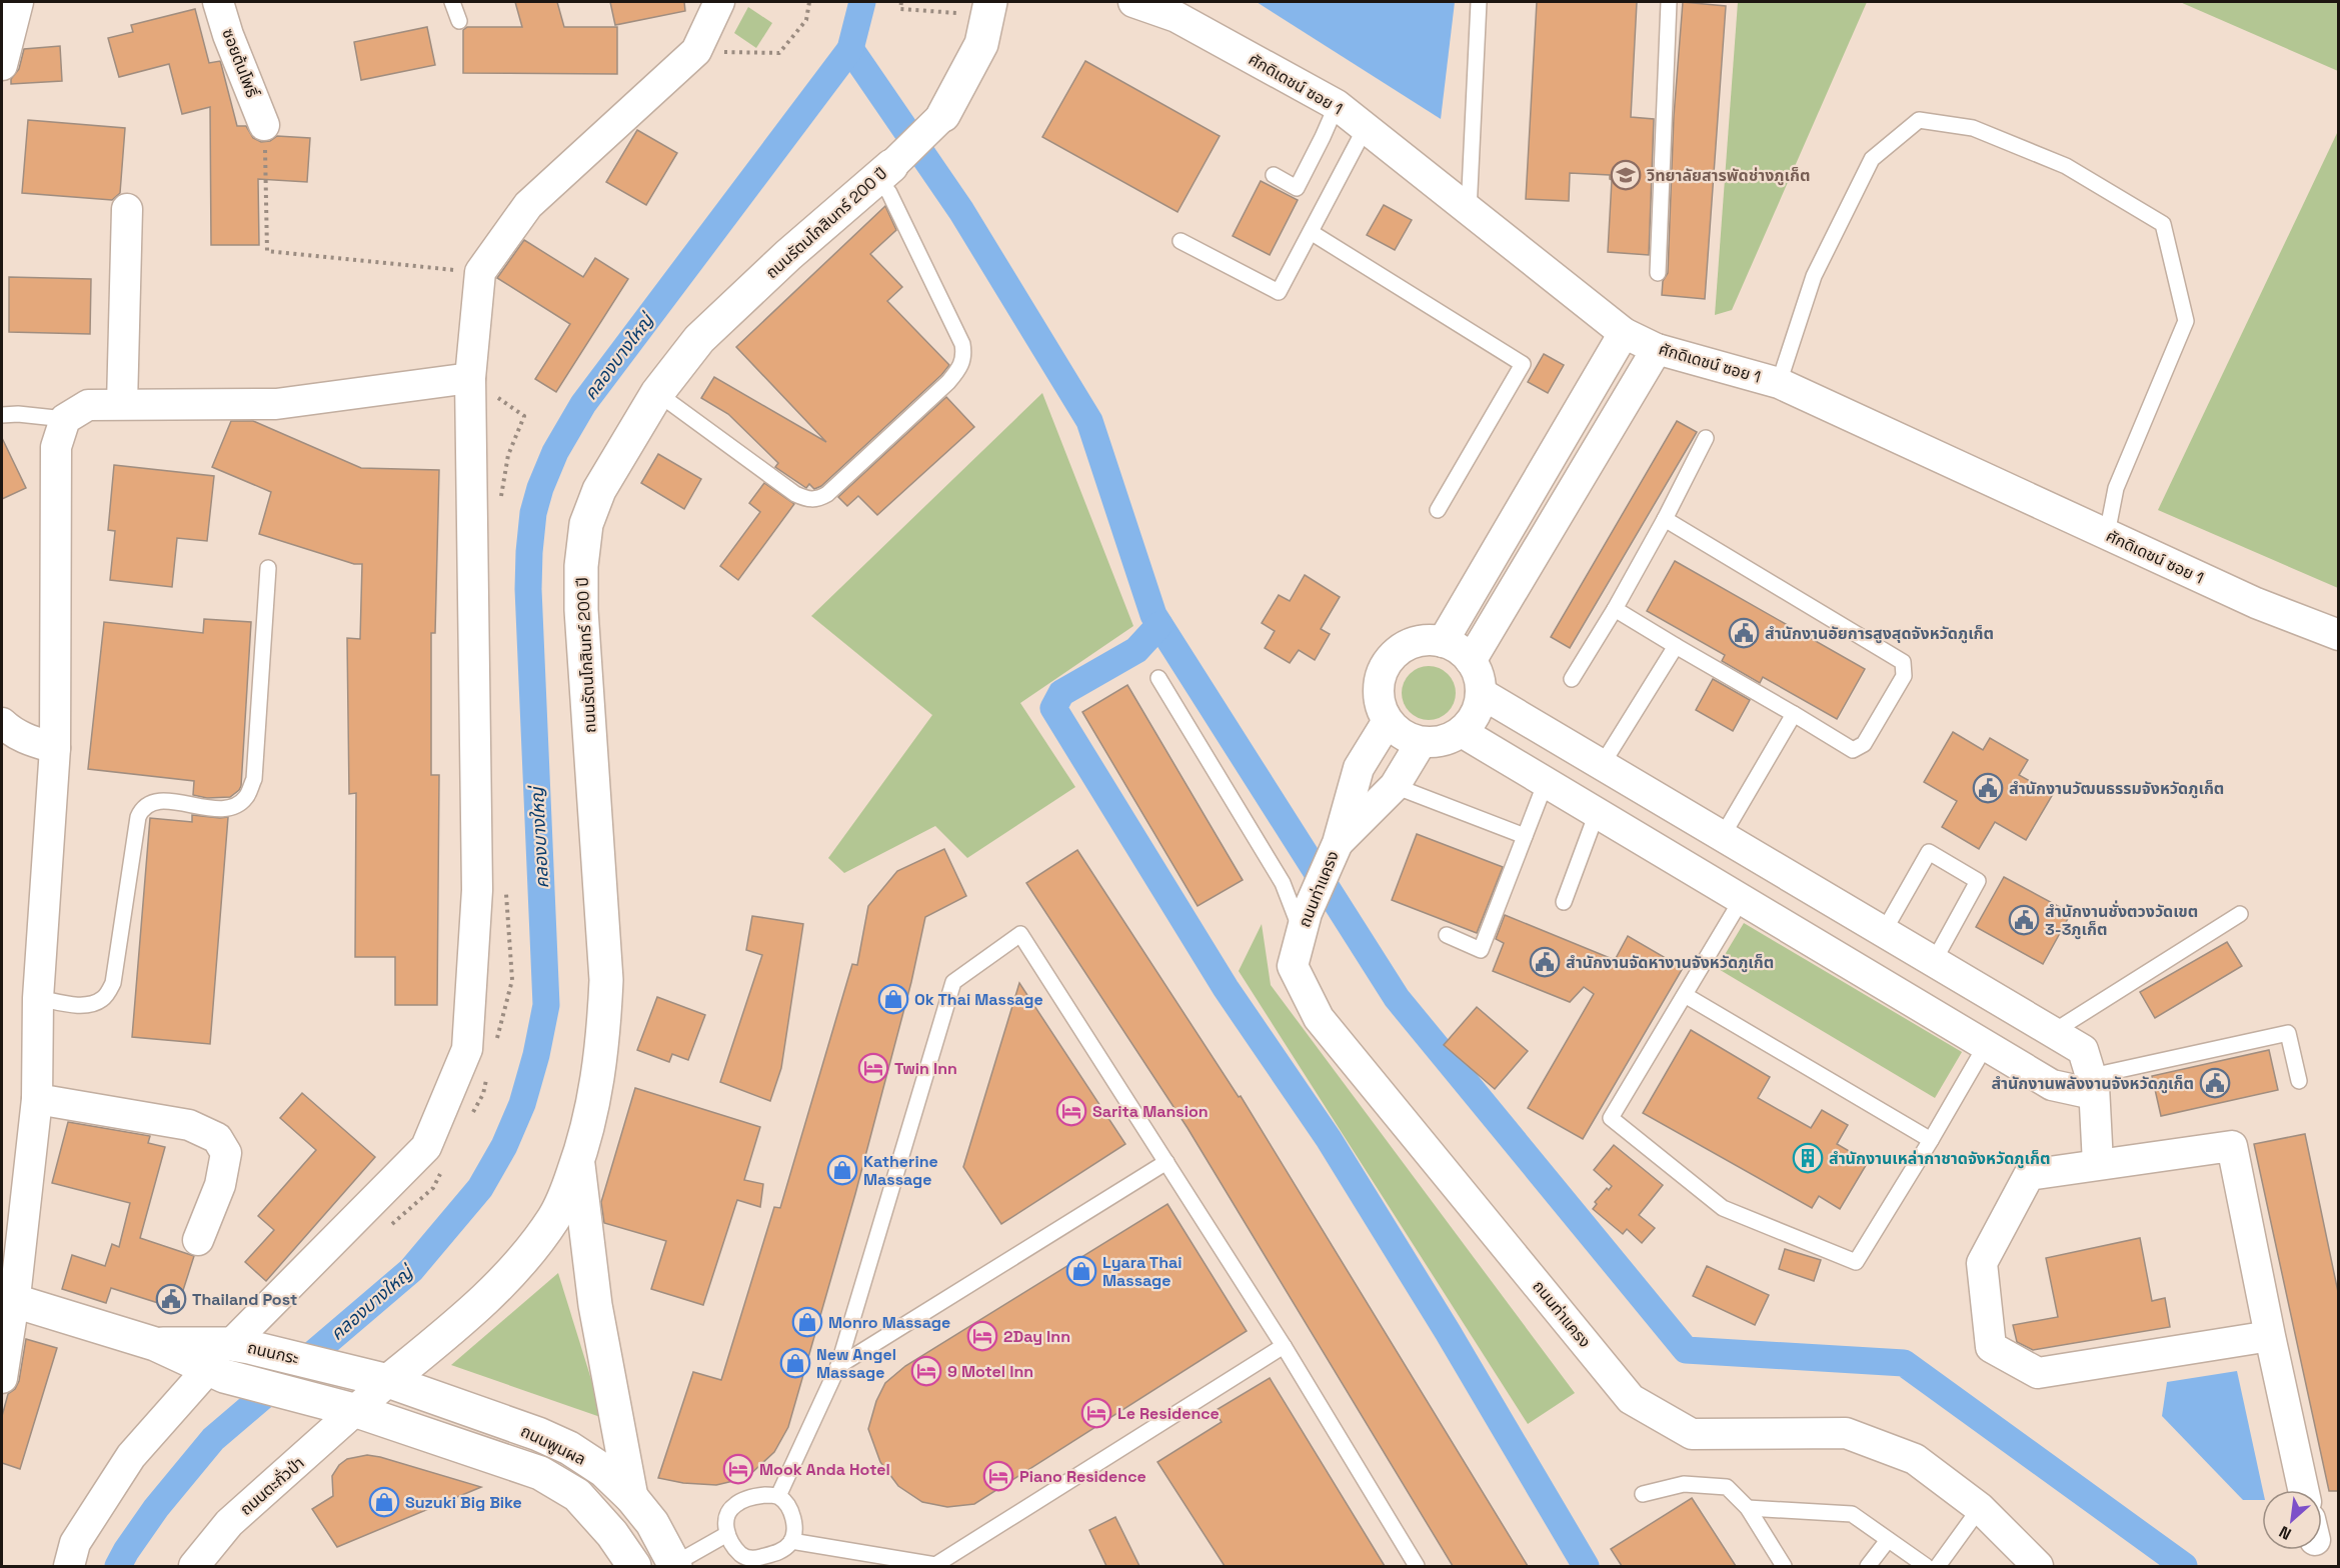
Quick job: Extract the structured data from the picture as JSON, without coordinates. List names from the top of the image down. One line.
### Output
{"streets":{"street":["ซอยต้นโพธิ์","ศักดิเดชน์ ซอย 1","ถนนรัตนโกสินทร์ 200 ปี","ถนนท่าแครง","ถนนกระ","ถนนพูนผล","ถนนตะกั่วป่า"]},"crossings":[["ถนนรัตนโกสินทร์ 200 ปี","ถนนกระ"],["ถนนรัตนโกสินทร์ 200 ปี","ถนนพูนผล"],["ถนนรัตนโกสินทร์ 200 ปี","ถนนตะกั่วป่า"],["ถนนกระ","ถนนพูนผล"],["ถนนกระ","ถนนตะกั่วป่า"],["ถนนพูนผล","ถนนตะกั่วป่า"]],"water":["คลองบางใหญ่"],"places":{"school or university":["วิทยาลัยสารพัดช่างภูเก็ต"],"public building":["สำนักงานอัยการสูงสุดจังหวัดภูเก็ต","สำนักงานวัฒนธรรมจังหวัดภูเก็ต","สำนักงานชั่งตวงวัดเขต 3-3ภูเก็ต","สำนักงานจัดหางานจังหวัดภูเก็ต","สำนักงานพลังงานจังหวัดภูเก็ต","Thailand Post"],"shop":["Ok Thai Massage","Katherine Massage","Lyara Thai Massage","Monro Massage","New Angel Massage","Suzuki Big Bike"],"hotel":["Twin Inn","Sarita Mansion","2Day Inn","9 Motel Inn","Le Residence","Mook Anda Hotel","Piano Residence"],"building":["สำนักงานเหล่ากาชาดจังหวัดภูเก็ต"]},"north":"bottom left"}
